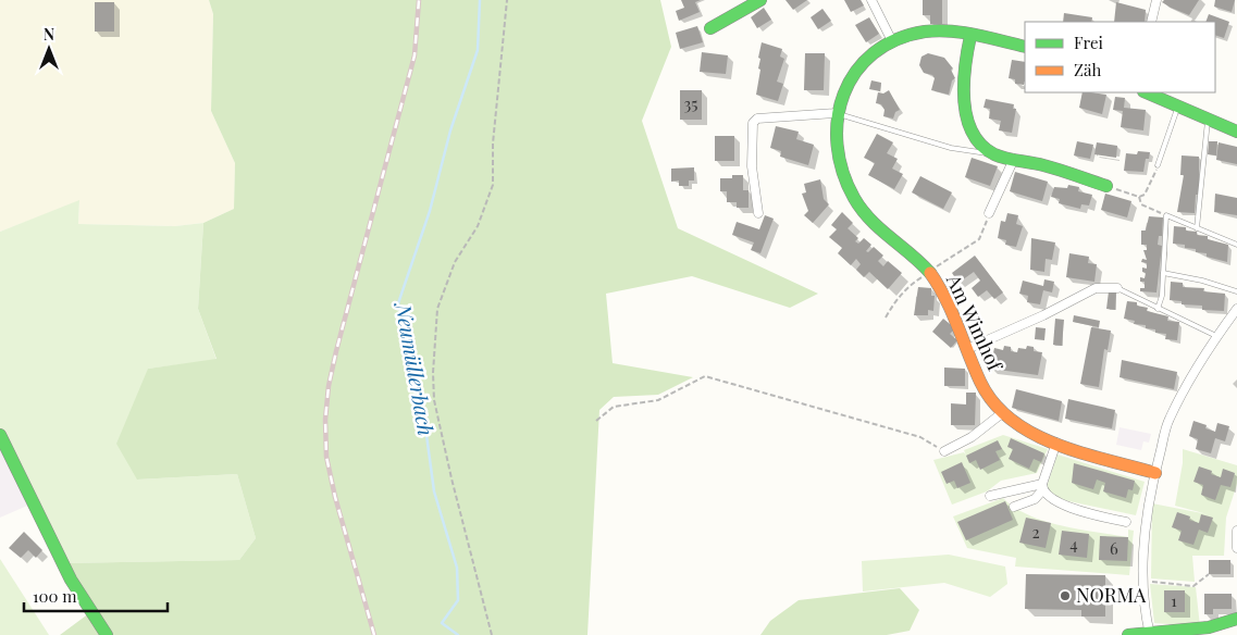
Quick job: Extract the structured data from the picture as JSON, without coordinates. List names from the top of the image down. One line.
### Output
{"streets":{"street":["Am Wimhof"]},"water":["Neumüllerbach"],"places":["NORMA"],"house_numbers":["35","2","4","6","1"],"legend":["Frei","Zäh"],"scale_bar":"100 m","north":"top"}
